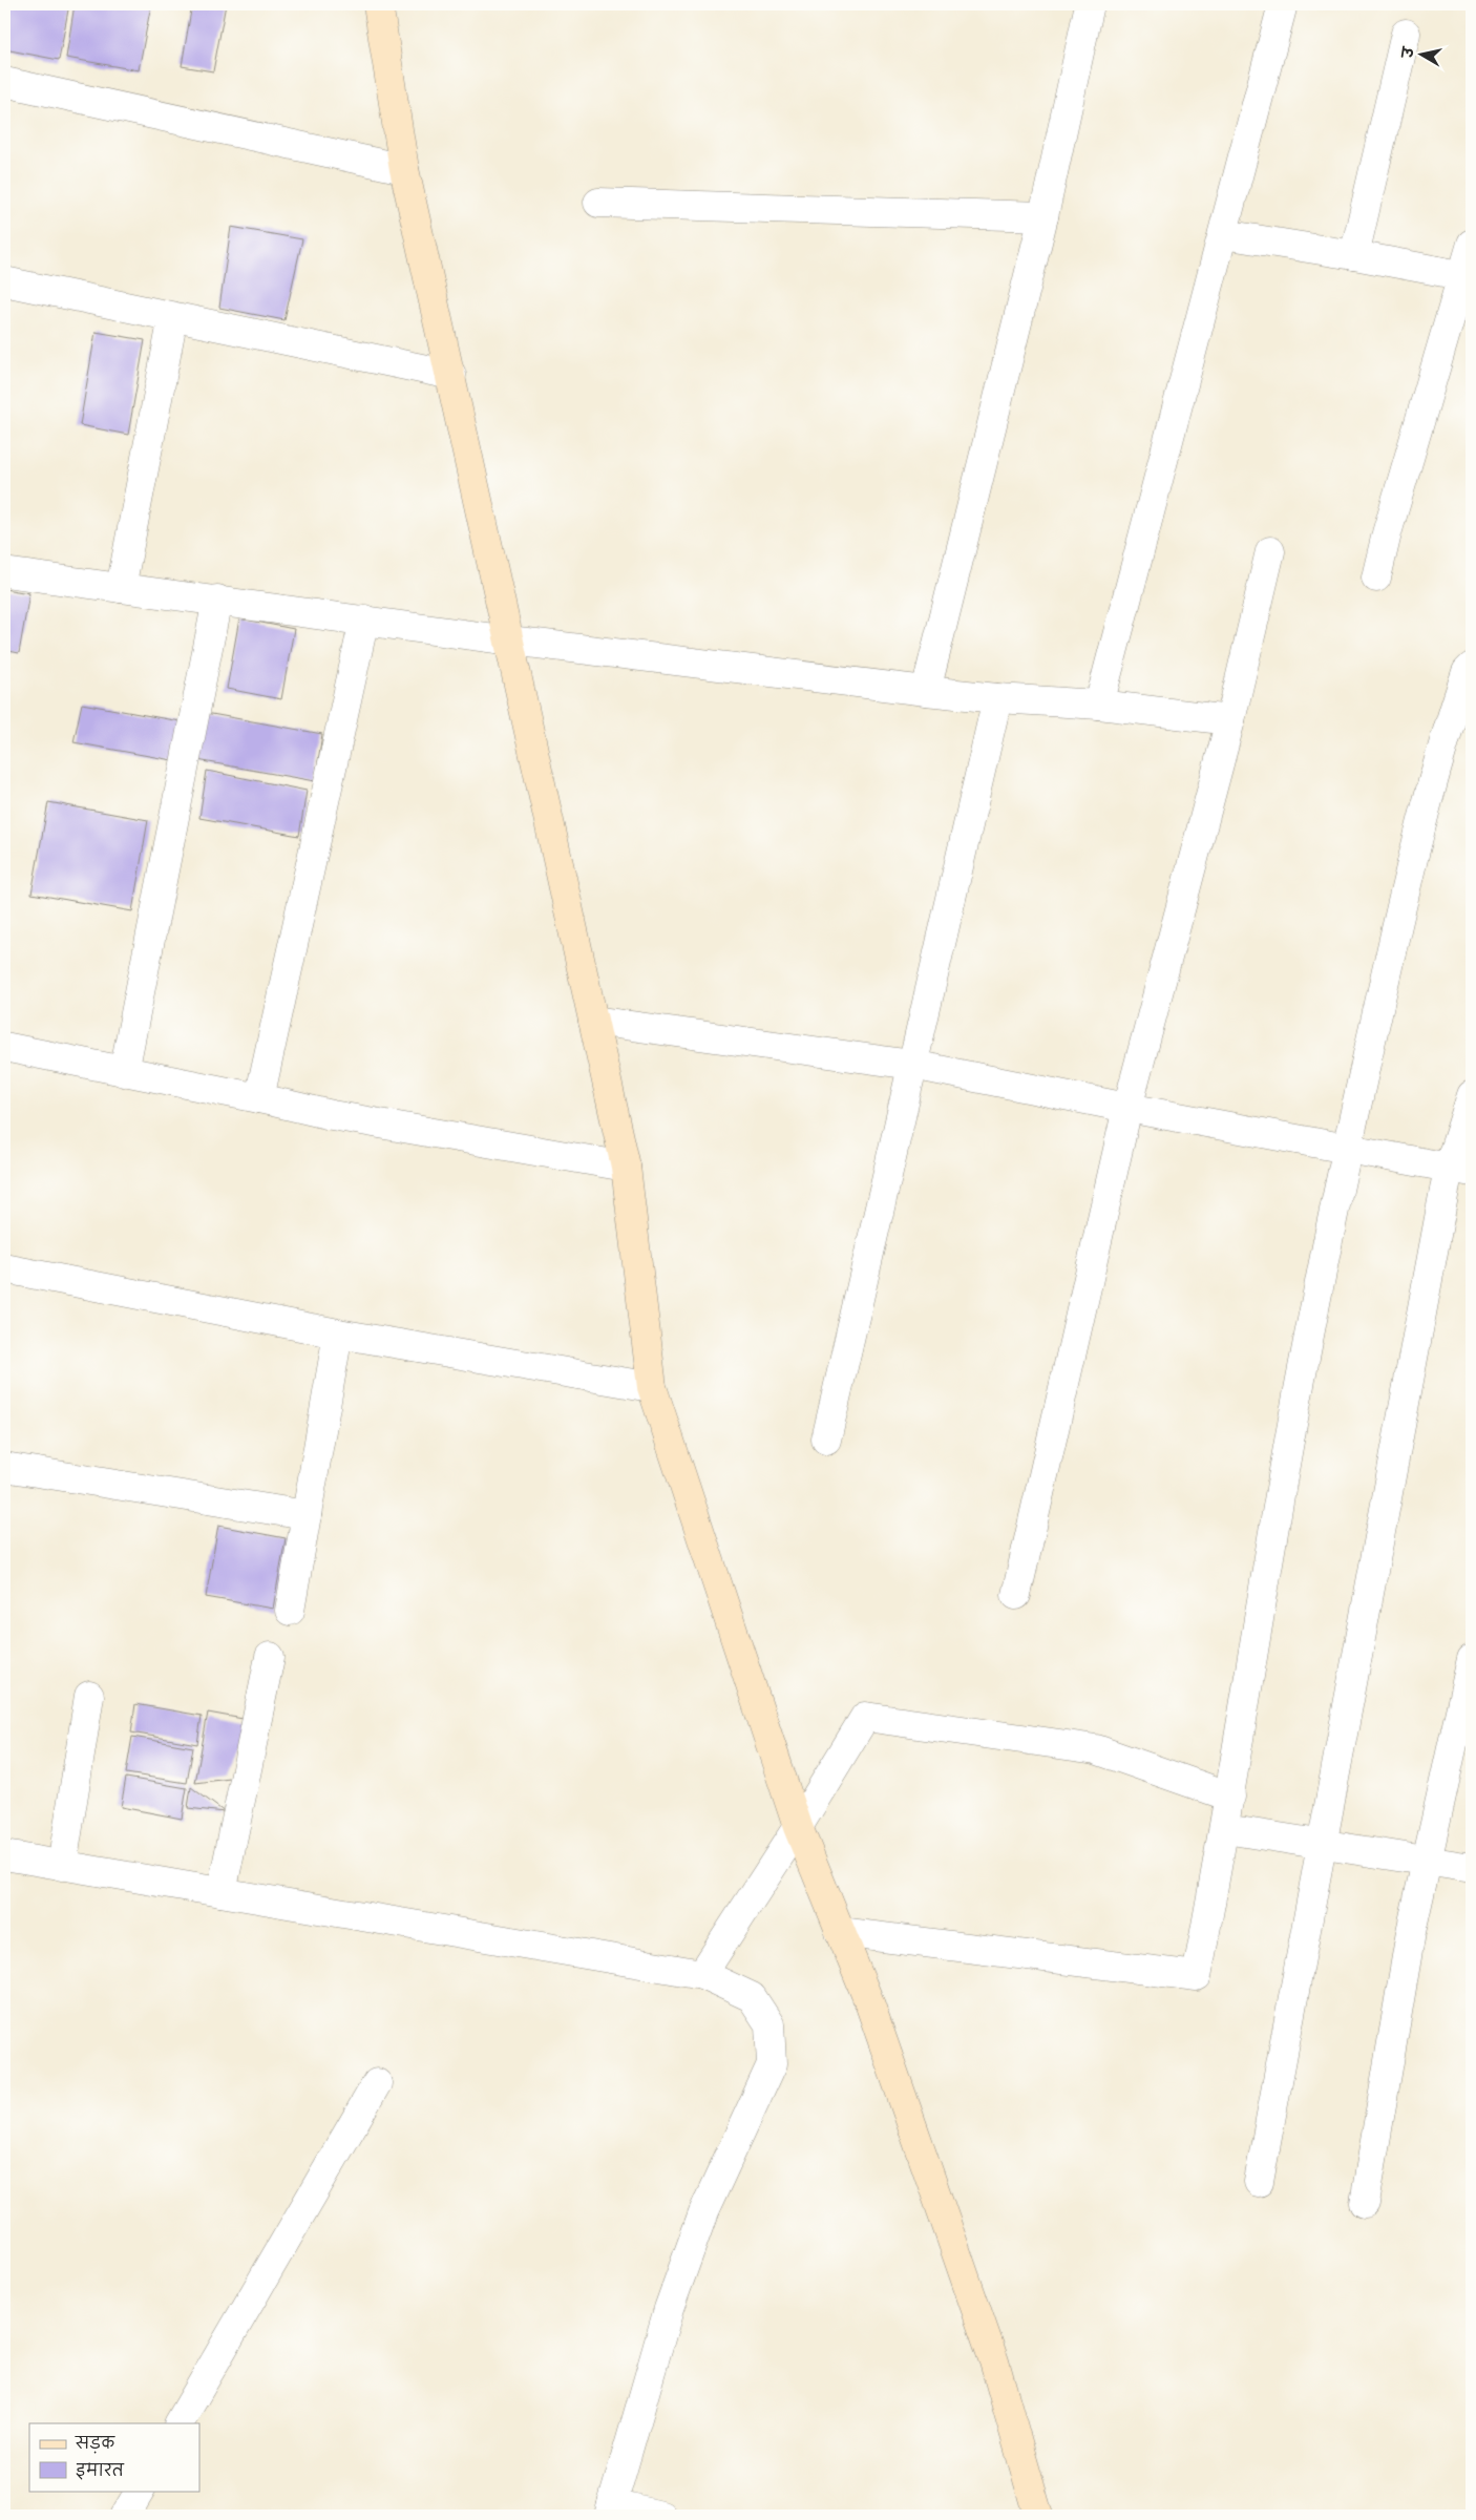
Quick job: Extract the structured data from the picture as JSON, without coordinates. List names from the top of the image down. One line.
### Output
{"legend":["सड़क","इमारत"],"north":"left"}
